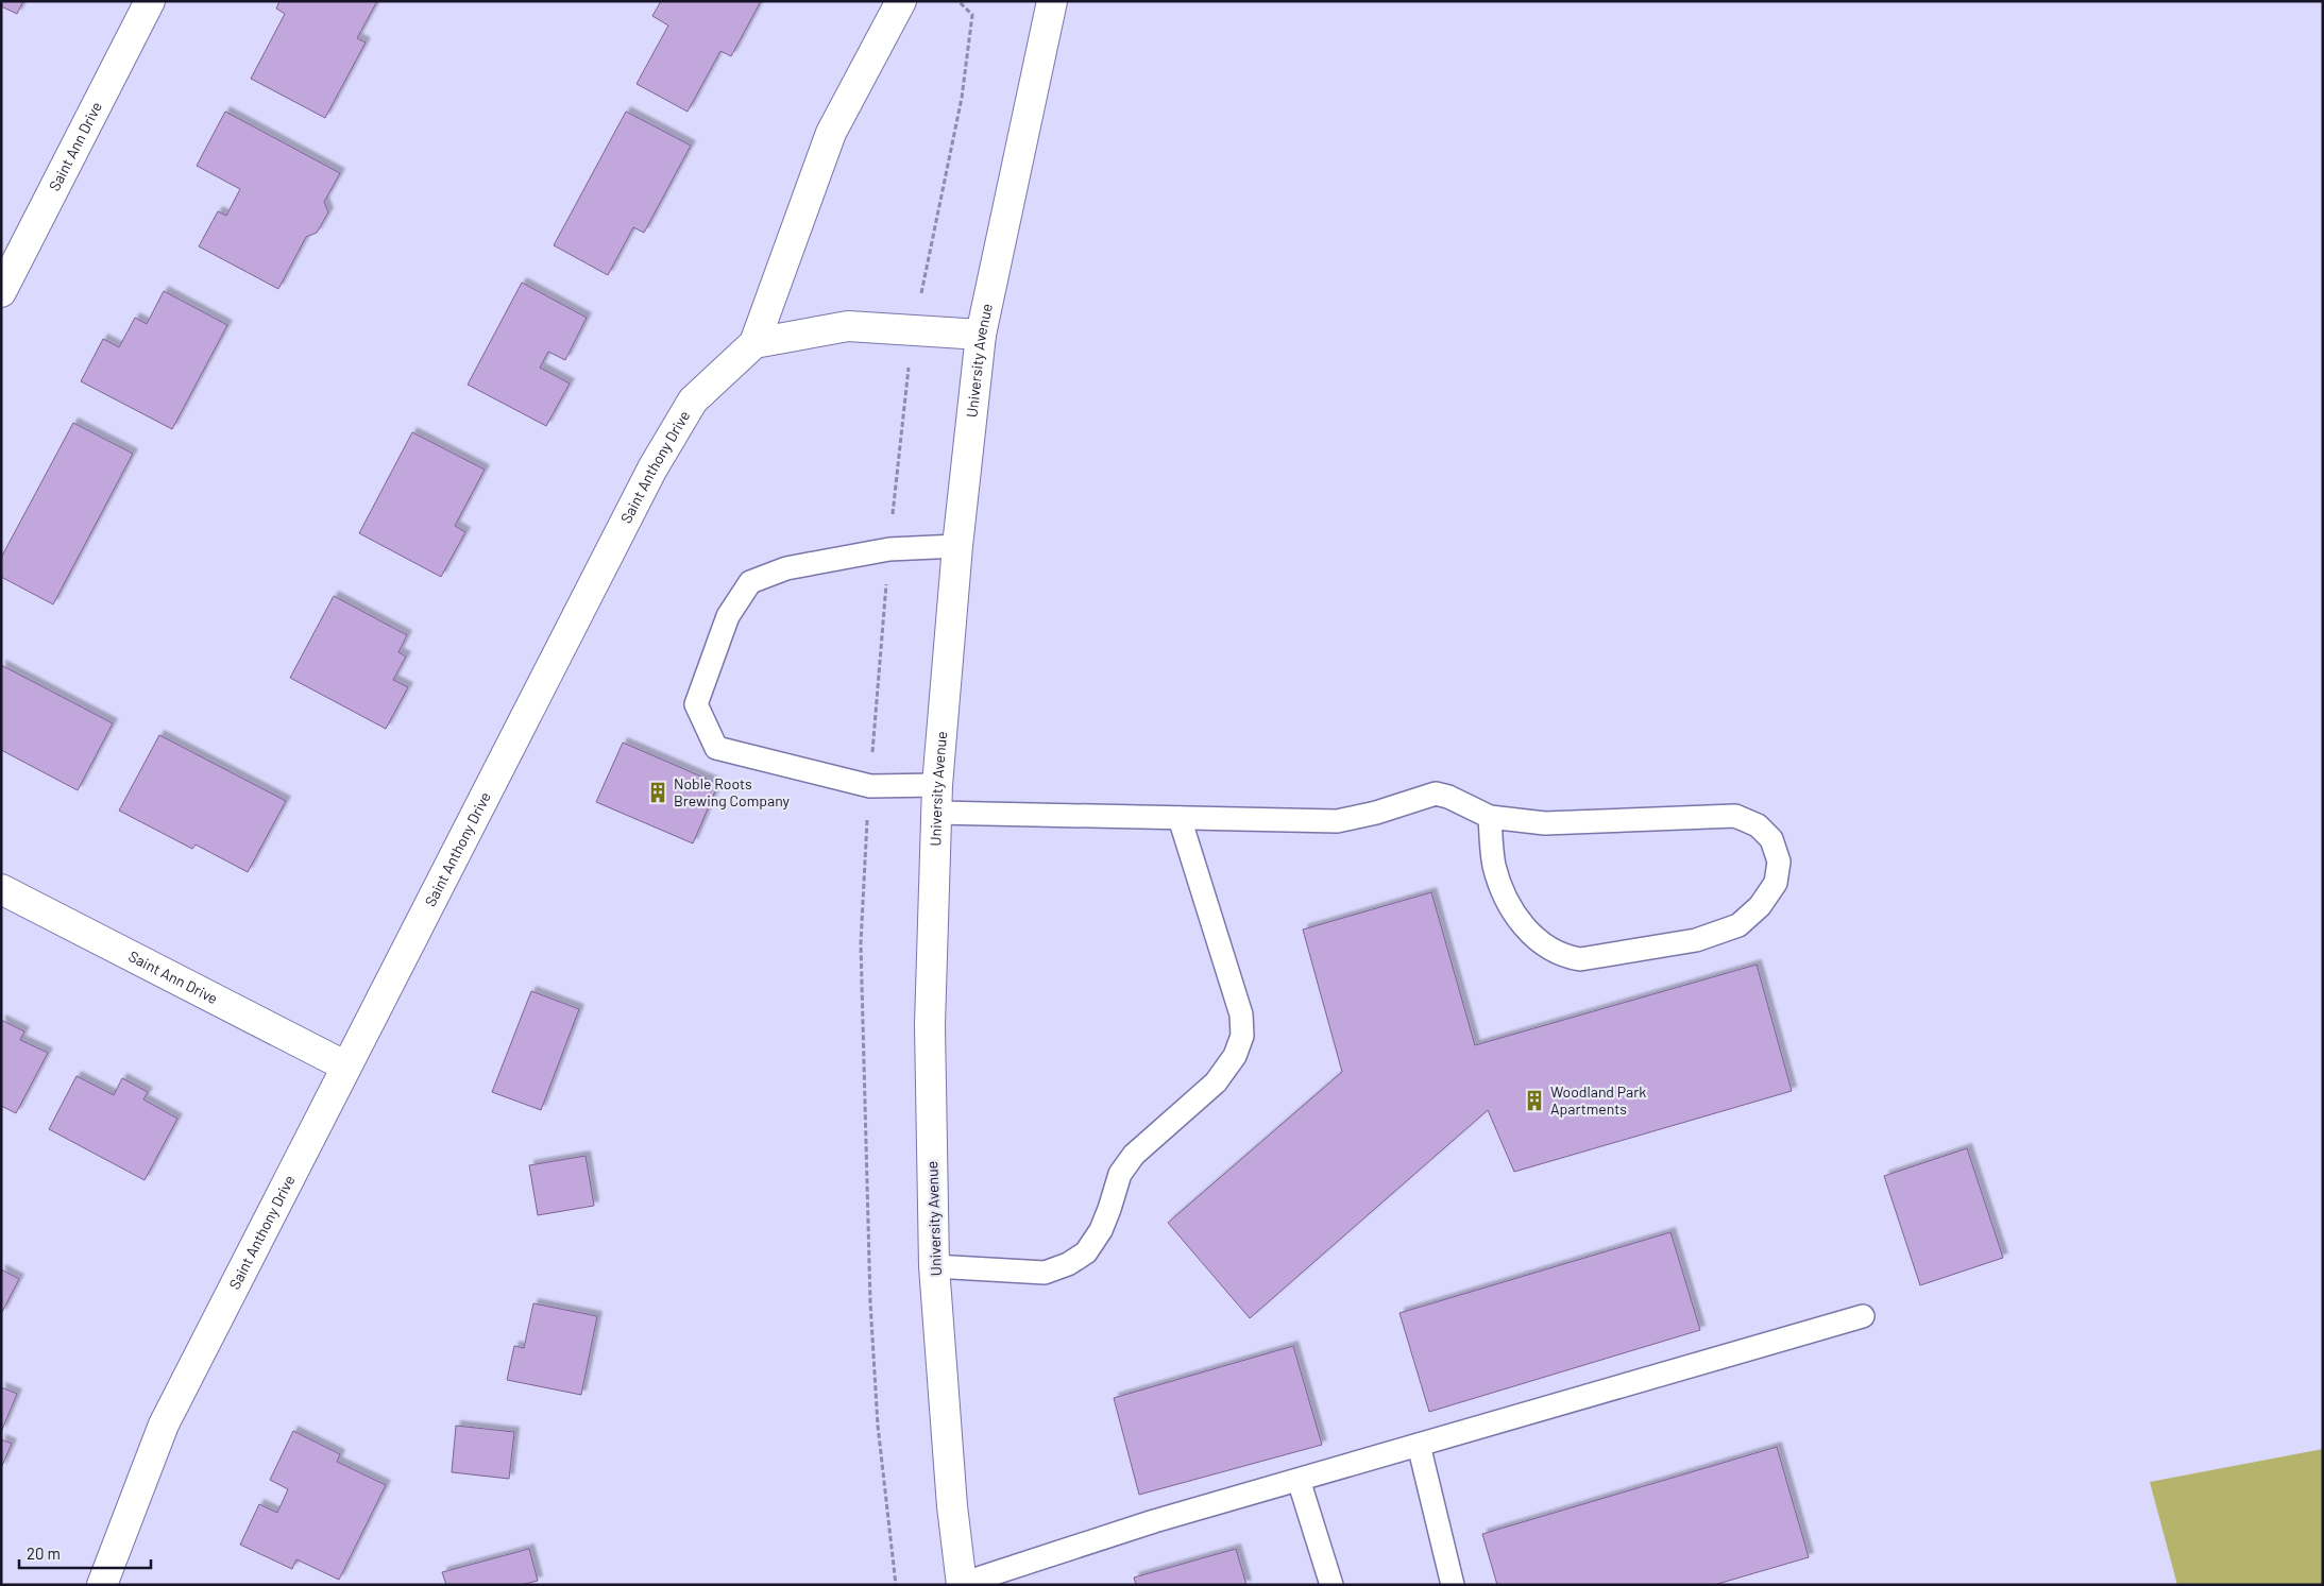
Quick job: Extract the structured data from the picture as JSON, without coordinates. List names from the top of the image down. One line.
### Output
{"streets":{"street":["Saint Ann Drive","University Avenue","Saint Anthony Drive"]},"crossings":[["Saint Ann Drive","Saint Anthony Drive"]],"places":{"building":["Noble Roots Brewing Company","Woodland Park Apartments"]},"scale_bar":"20 m"}
